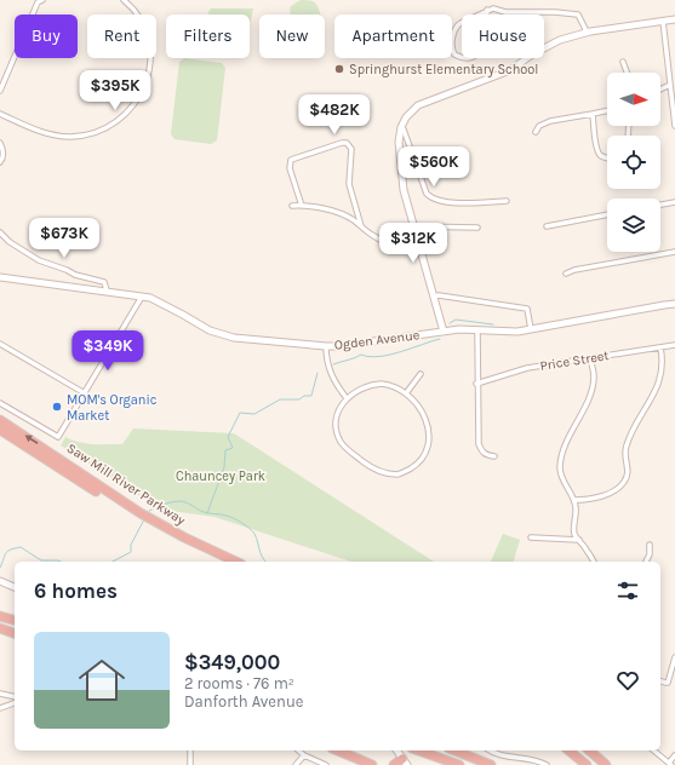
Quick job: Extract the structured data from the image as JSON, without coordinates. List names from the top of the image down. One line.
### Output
{"streets":{"highway":["Saw Mill River Parkway"],"street":["Ogden Avenue","Price Street"]},"parks":["Chauncey Park"],"places":["Springhurst Elementary School","MOM's Organic Market"],"north":"right","page":{"chip":["Buy","Rent","Filters","New","Apartment","House"],"price":["$395K","$482K","$560K","$673K","$312K","$349K"],"heading":"6 homes","list":[{"name":"$349,000","note":"2 rooms · 76 m² · Danforth Avenue"}]}}
